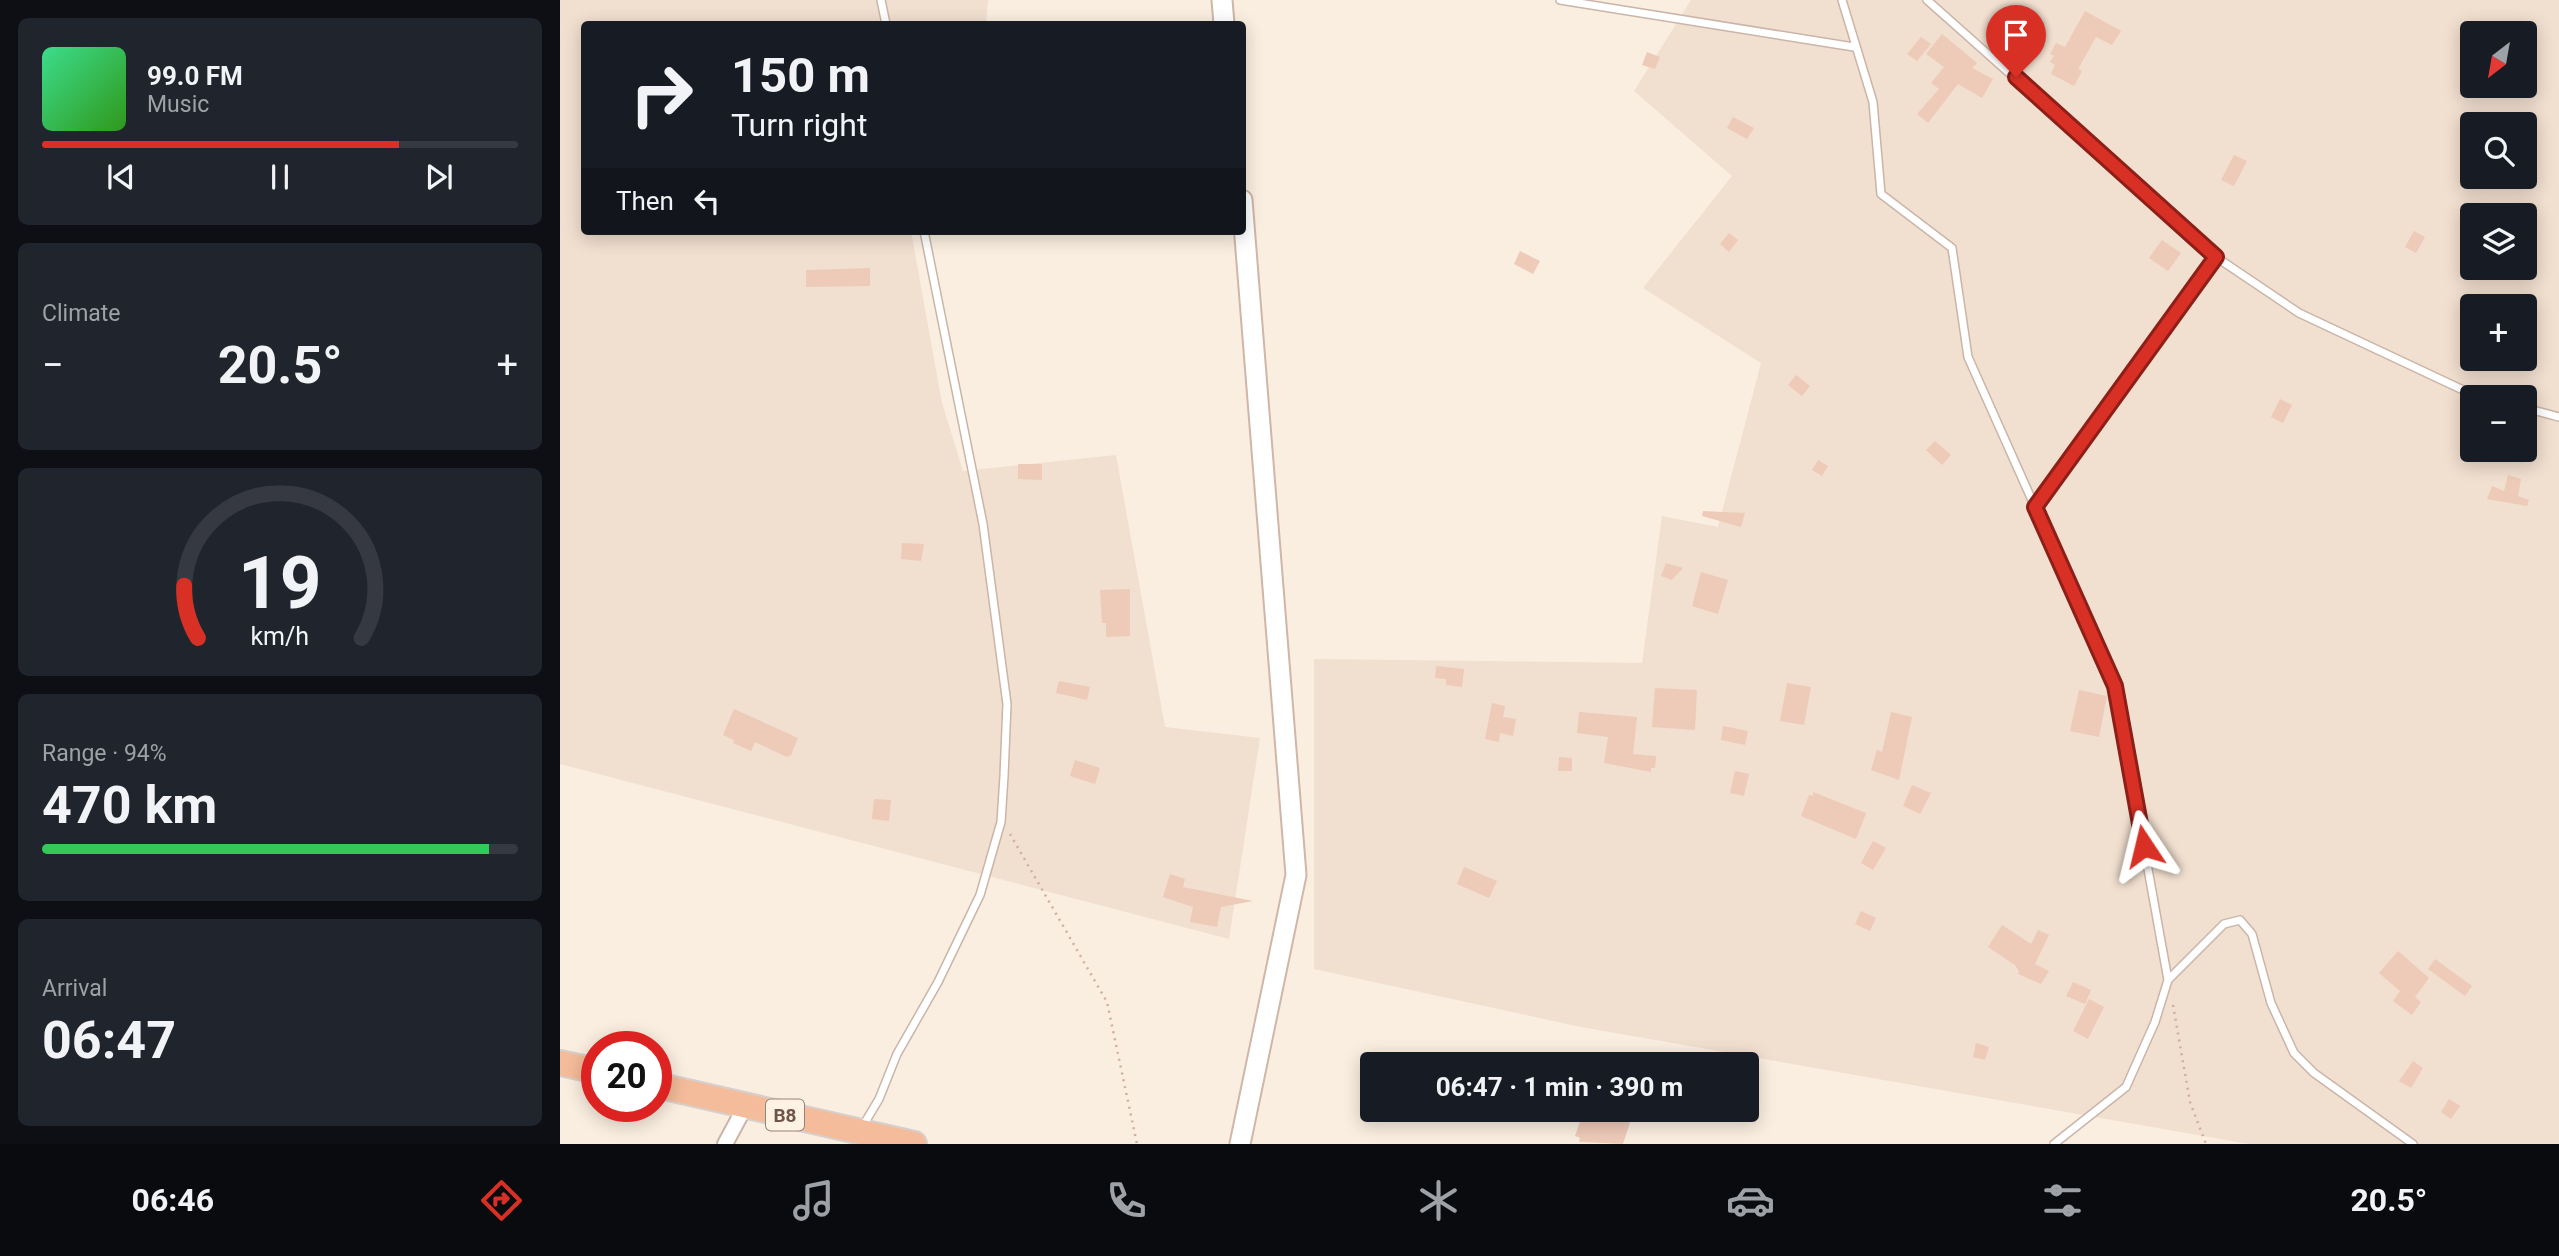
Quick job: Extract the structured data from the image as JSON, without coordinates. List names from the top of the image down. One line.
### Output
{"streets":{"highway":["B8"]},"north":"bottom left","page":{"map_buttons":["+","−"],"turn":["150 m","Turn right"],"song":["99.0 FM","Music"],"then":"Then","tile":["Climate",["Range · 94%","470 km"],["Arrival","06:47"]],"heat":["−","20.5°","+"],"limit":"20","trip":"06:47 · 1 min · 390 m","tabs":["06:46","20.5°"],"gauge":["19","km/h"]}}
